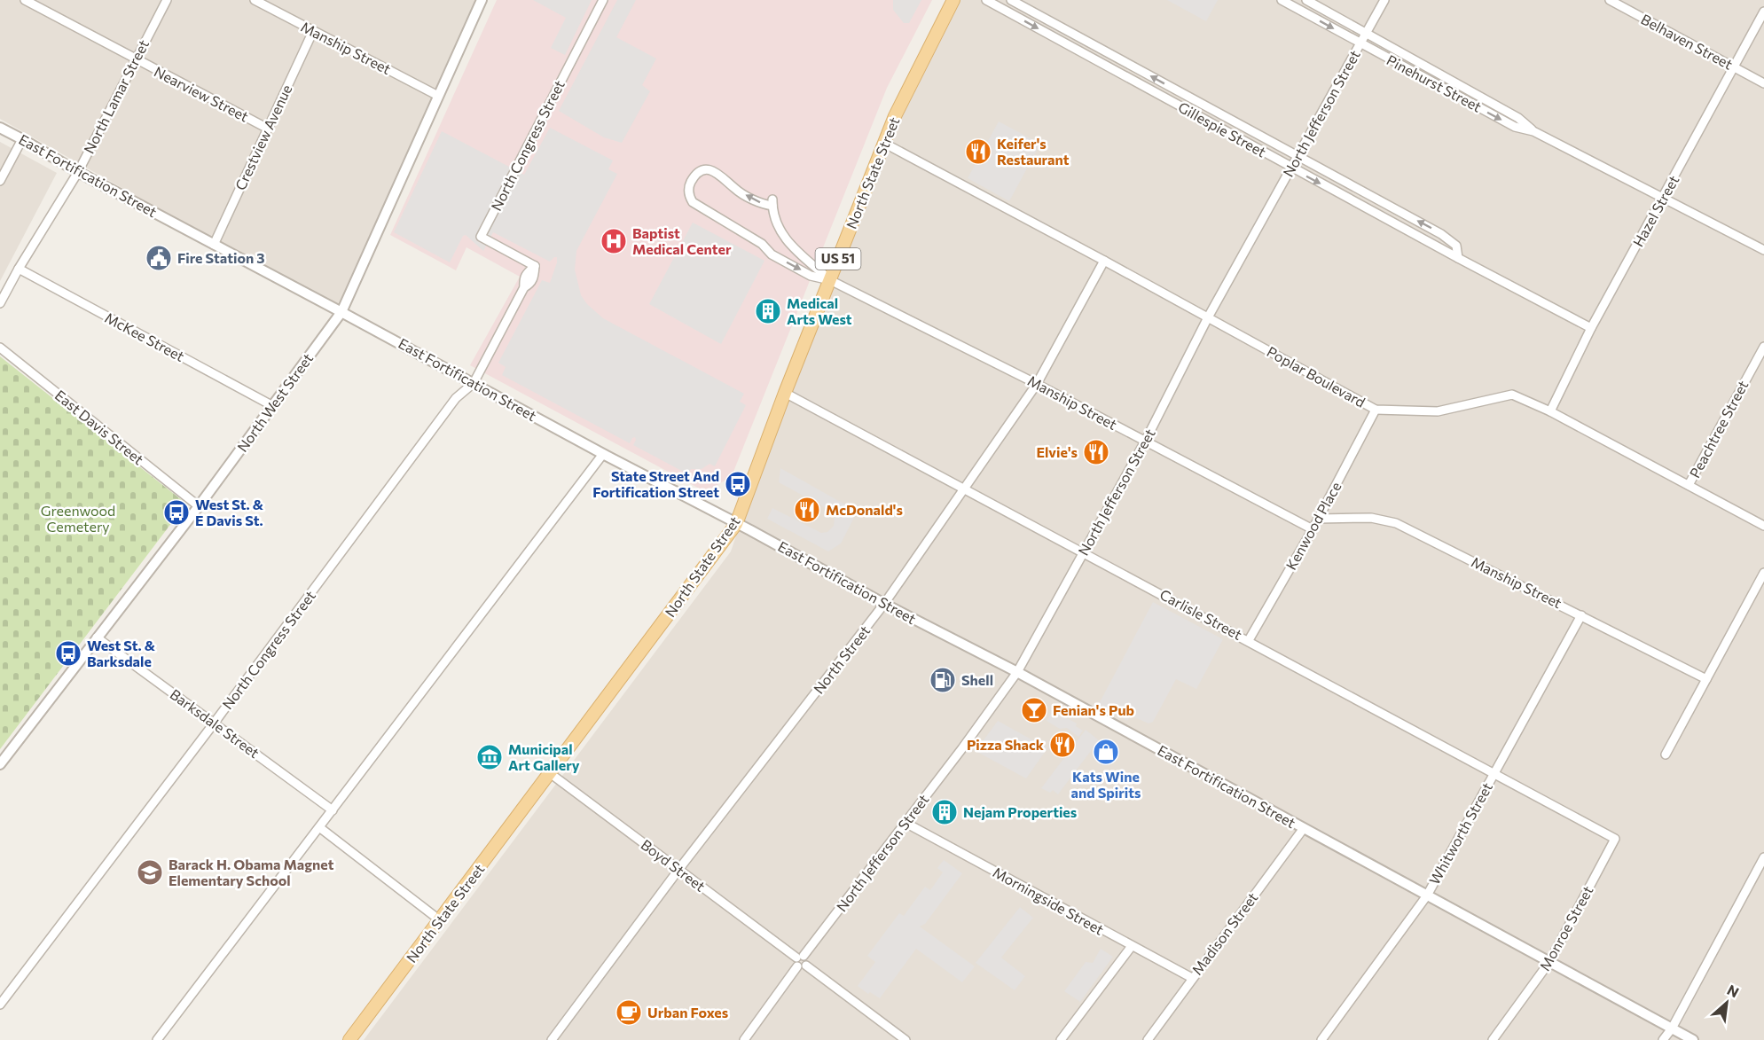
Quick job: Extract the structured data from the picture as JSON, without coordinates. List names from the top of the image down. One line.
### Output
{"streets":{"main road":["North State Street","US 51"],"street":["Belhaven Street","Manship Street","Pinehurst Street","Nearview Street","North Lamar Street","North Jefferson Street","Gillespie Street","Crestview Avenue","North Congress Street","East Fortification Street","Hazel Street","McKee Street","Poplar Boulevard","North West Street","East Davis Street","Peachtree Street","Kenwood Place","Carlisle Street","North Street","Barksdale Street","Whitworth Street","Boyd Street","Morningside Street","Monroe Street","Madison Street"]},"crossings":[["Belhaven Street","Hazel Street"],["Manship Street","North Jefferson Street"],["Manship Street","Crestview Avenue"],["Manship Street","North State Street"],["Manship Street","North West Street"],["Manship Street","Kenwood Place"],["Manship Street","North Street"],["Manship Street","Whitworth Street"],["Pinehurst Street","North Jefferson Street"],["Pinehurst Street","Hazel Street"],["Nearview Street","North Lamar Street"],["Nearview Street","Crestview Avenue"],["North Lamar Street","East Fortification Street"],["North Lamar Street","McKee Street"],["North Jefferson Street","Gillespie Street"],["North Jefferson Street","East Fortification Street"],["North Jefferson Street","Poplar Boulevard"],["North Jefferson Street","Carlisle Street"],["North Jefferson Street","Boyd Street"],["North Jefferson Street","Morningside Street"],["Gillespie Street","Hazel Street"],["Crestview Avenue","East Fortification Street"],["North Congress Street","East Fortification Street"],["North Congress Street","Barksdale Street"],["North State Street","East Fortification Street"],["North State Street","Poplar Boulevard"],["North State Street","Carlisle Street"],["North State Street","Boyd Street"],["East Fortification Street","North West Street"],["East Fortification Street","North Street"],["East Fortification Street","Whitworth Street"],["East Fortification Street","Monroe Street"],["East Fortification Street","Madison Street"],["Hazel Street","Poplar Boulevard"],["McKee Street","North West Street"],["Poplar Boulevard","Peachtree Street"],["Poplar Boulevard","Kenwood Place"],["Poplar Boulevard","North Street"],["North West Street","East Davis Street"],["North West Street","Barksdale Street"],["Kenwood Place","Carlisle Street"],["Carlisle Street","North Street"],["Carlisle Street","Whitworth Street"],["Carlisle Street","Monroe Street"],["North Street","Boyd Street"],["Morningside Street","Madison Street"]],"parks":["Greenwood Cemetery"],"places":{"restaurant":["Keifer's Restaurant","Elvie's","McDonald's","Pizza Shack"],"hospital":["Baptist Medical Center"],"public building":["Fire Station 3"],"building":["Medical Arts West","Nejam Properties"],"bus stop":["State Street And Fortification Street","West St. & E Davis St.","West St. & Barksdale"],"fuel station":["Shell"],"bar":["Fenian's Pub"],"shop":["Kats Wine and Spirits"],"museum":["Municipal Art Gallery"],"school or university":["Barack H. Obama Magnet Elementary School"],"cafe":["Urban Foxes"]},"north":"top right"}
